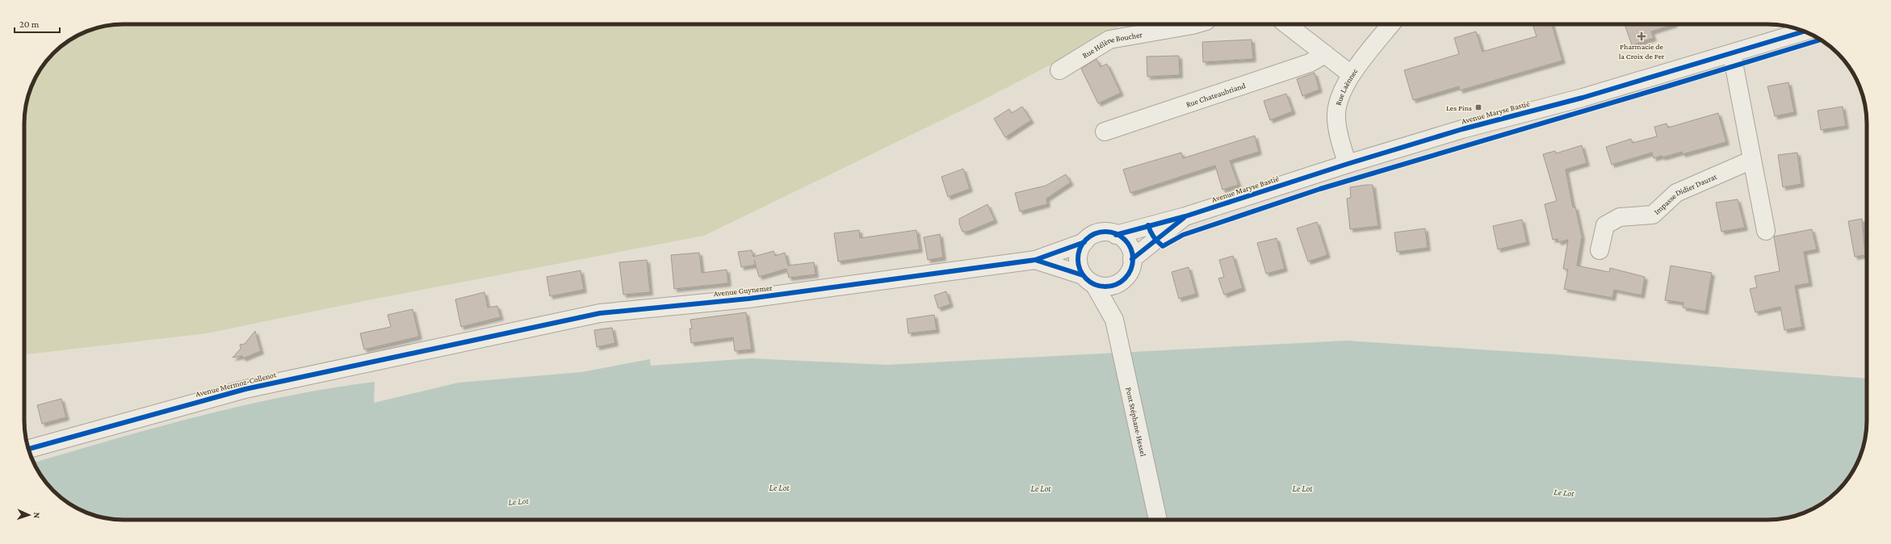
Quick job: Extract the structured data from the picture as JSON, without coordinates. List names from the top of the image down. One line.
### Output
{"streets":{"street":["Rue Hélène Boucher","Rue Laënnec","Rue Chateaubriand","Avenue Maryse Bastié","Impasse Didier Daurat","Avenue Guynemer","Avenue Mermoz-Collenot","Pont Stéphane-Hessel"]},"crossings":[["Rue Laënnec","Avenue Maryse Bastié"],["Avenue Maryse Bastié","Avenue Guynemer"],["Avenue Maryse Bastié","Pont Stéphane-Hessel"],["Avenue Guynemer","Avenue Mermoz-Collenot"],["Avenue Guynemer","Pont Stéphane-Hessel"]],"water":["Le Lot"],"places":{"health":["Pharmacie de la Croix de Fer"],"transit":["Les Pins"]},"scale_bar":"20 m","north":"right"}
